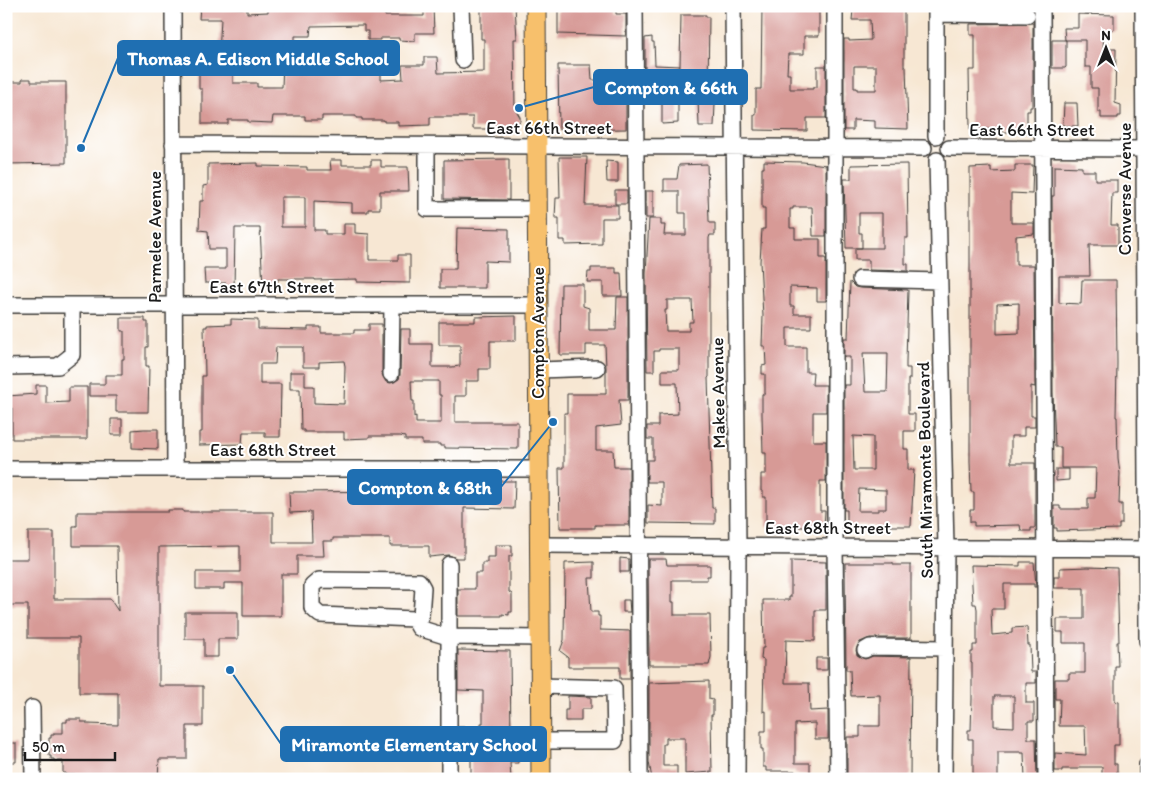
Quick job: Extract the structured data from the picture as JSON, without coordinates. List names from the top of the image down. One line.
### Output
{"streets":{"main road":["Compton Avenue"],"street":["East 66th Street","Converse Avenue","Parmelee Avenue","East 67th Street","Makee Avenue","East 68th Street","South Miramonte Boulevard"]},"crossings":[["East 66th Street","Converse Avenue"],["East 66th Street","Parmelee Avenue"],["East 66th Street","Compton Avenue"],["East 66th Street","Makee Avenue"],["East 66th Street","South Miramonte Boulevard"],["Converse Avenue","East 68th Street"],["Parmelee Avenue","East 67th Street"],["Parmelee Avenue","East 68th Street"],["East 67th Street","Compton Avenue"],["Compton Avenue","East 68th Street"],["Makee Avenue","East 68th Street"],["East 68th Street","South Miramonte Boulevard"]],"places":["Compton & 66th","Thomas A. Edison Middle School","Compton & 68th","Miramonte Elementary School"],"scale_bar":"50 m","north":"top"}
